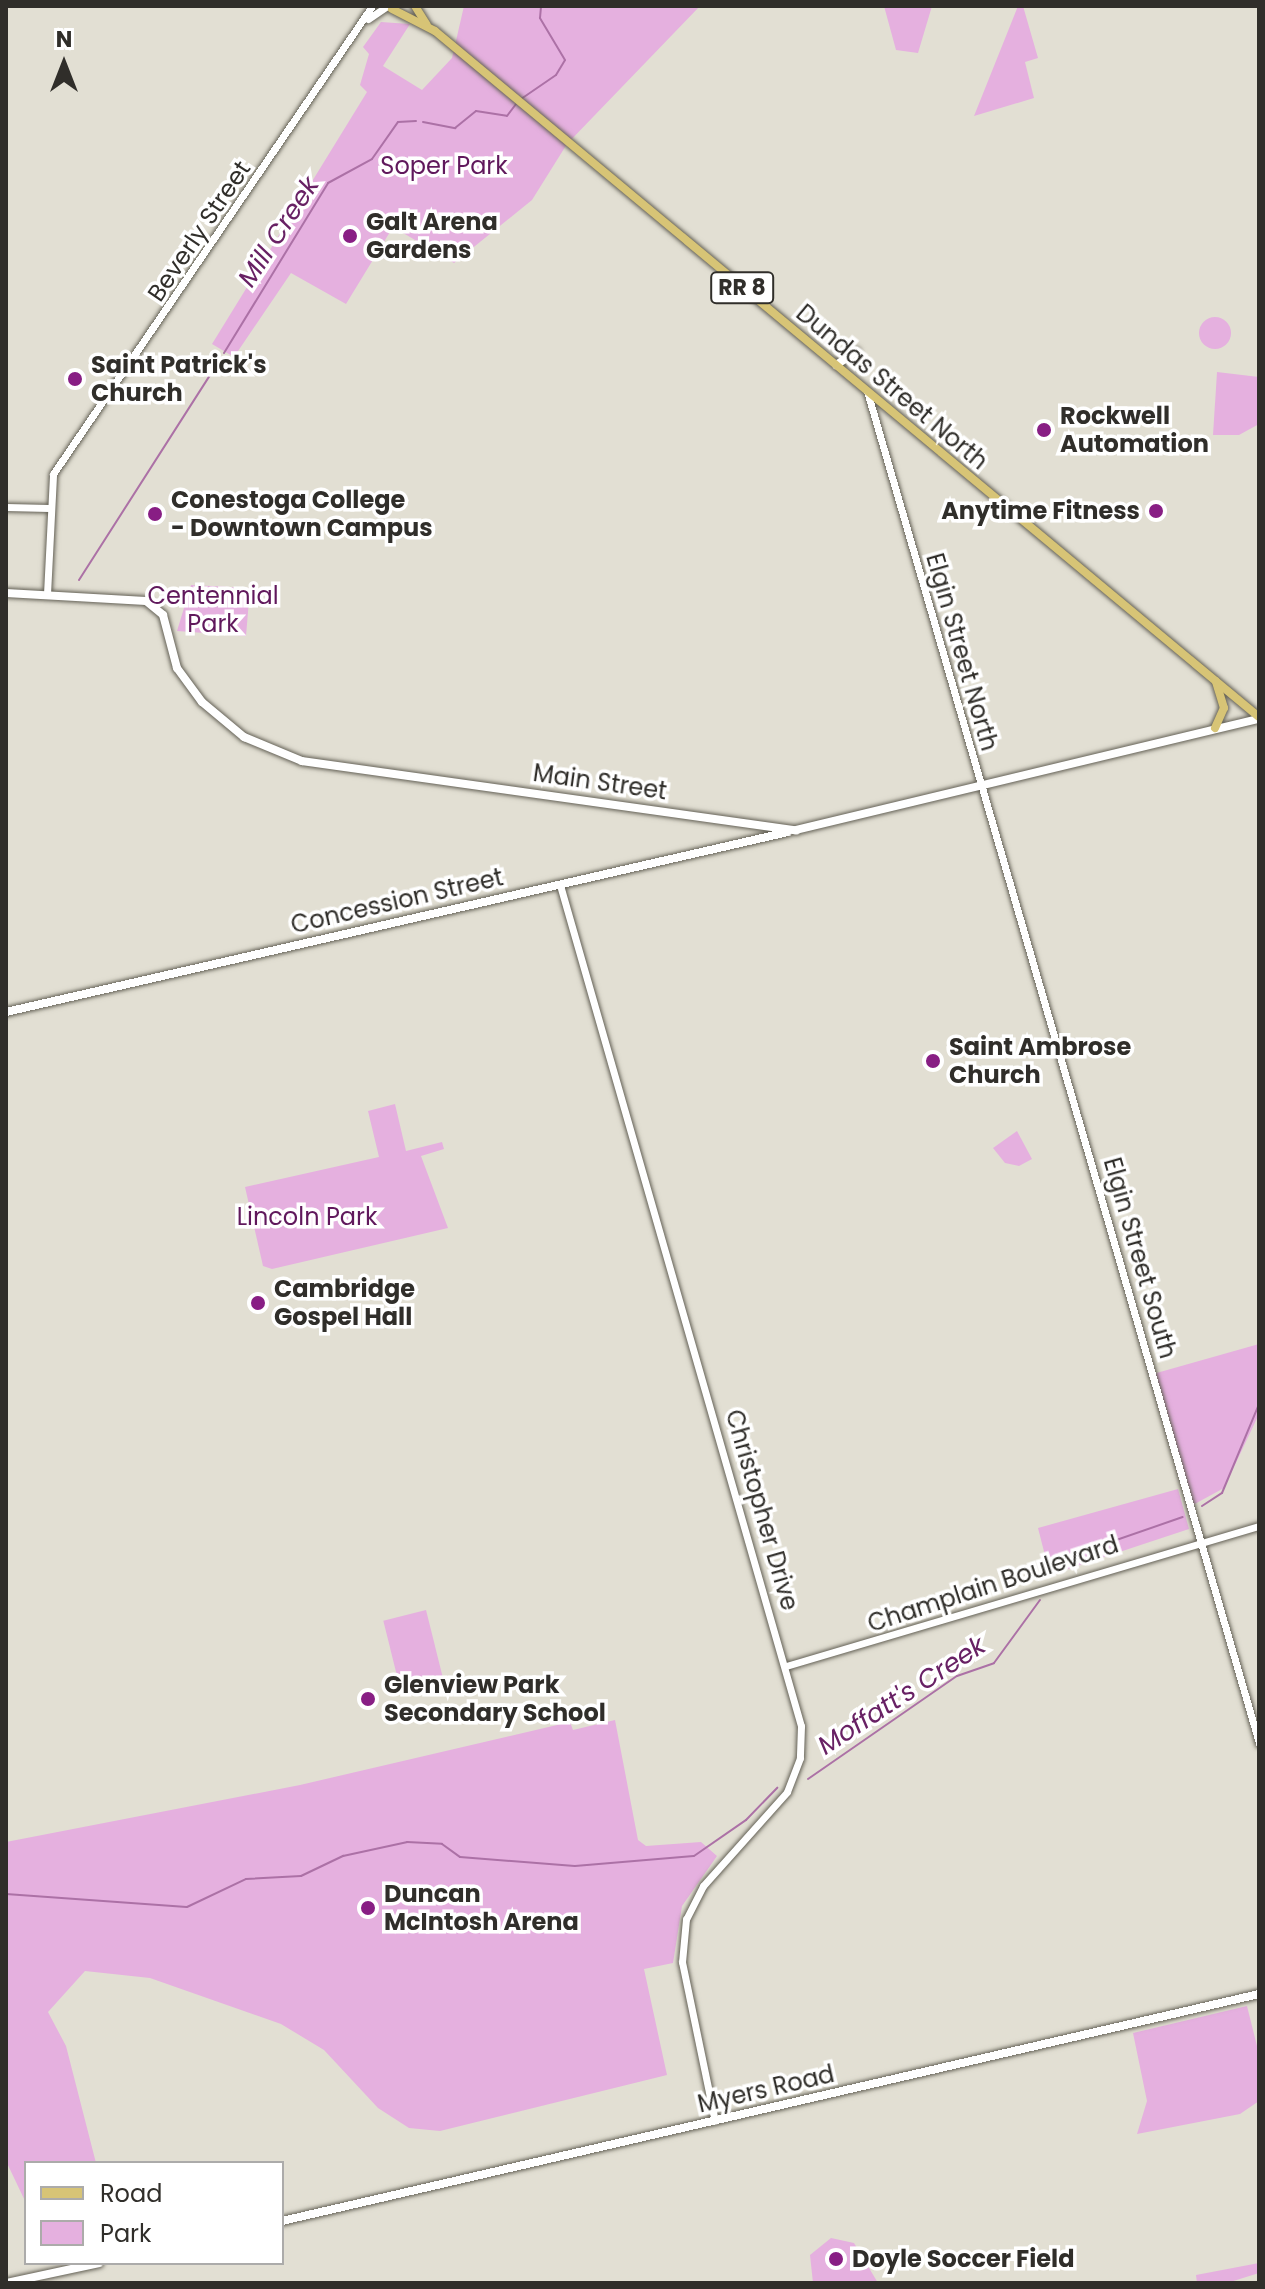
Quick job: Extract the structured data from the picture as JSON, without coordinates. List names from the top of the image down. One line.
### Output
{"streets":{"main road":["RR 8","Dundas Street North","Main Street","Concession Street","Myers Road"],"street":["Beverly Street","Elgin Street North","Elgin Street South","Christopher Drive","Champlain Boulevard"]},"crossings":[["Beverly Street","Dundas Street North"],["Dundas Street North","Elgin Street North"],["Dundas Street North","Main Street"],["Elgin Street North","Main Street"],["Elgin Street North","Elgin Street South"],["Main Street","Concession Street"],["Main Street","Elgin Street South"],["Concession Street","Christopher Drive"],["Elgin Street South","Champlain Boulevard"],["Christopher Drive","Champlain Boulevard"],["Christopher Drive","Myers Road"]],"water":["Mill Creek","Moffatt's Creek"],"parks":["Soper Park","Centennial Park","Lincoln Park"],"places":["Galt Arena Gardens","Saint Patrick's Church","Rockwell Automation","Anytime Fitness","Conestoga College - Downtown Campus","Saint Ambrose Church","Cambridge Gospel Hall","Glenview Park Secondary School","Duncan McIntosh Arena","Doyle Soccer Field"],"legend":["Road","Park"],"north":"top"}
